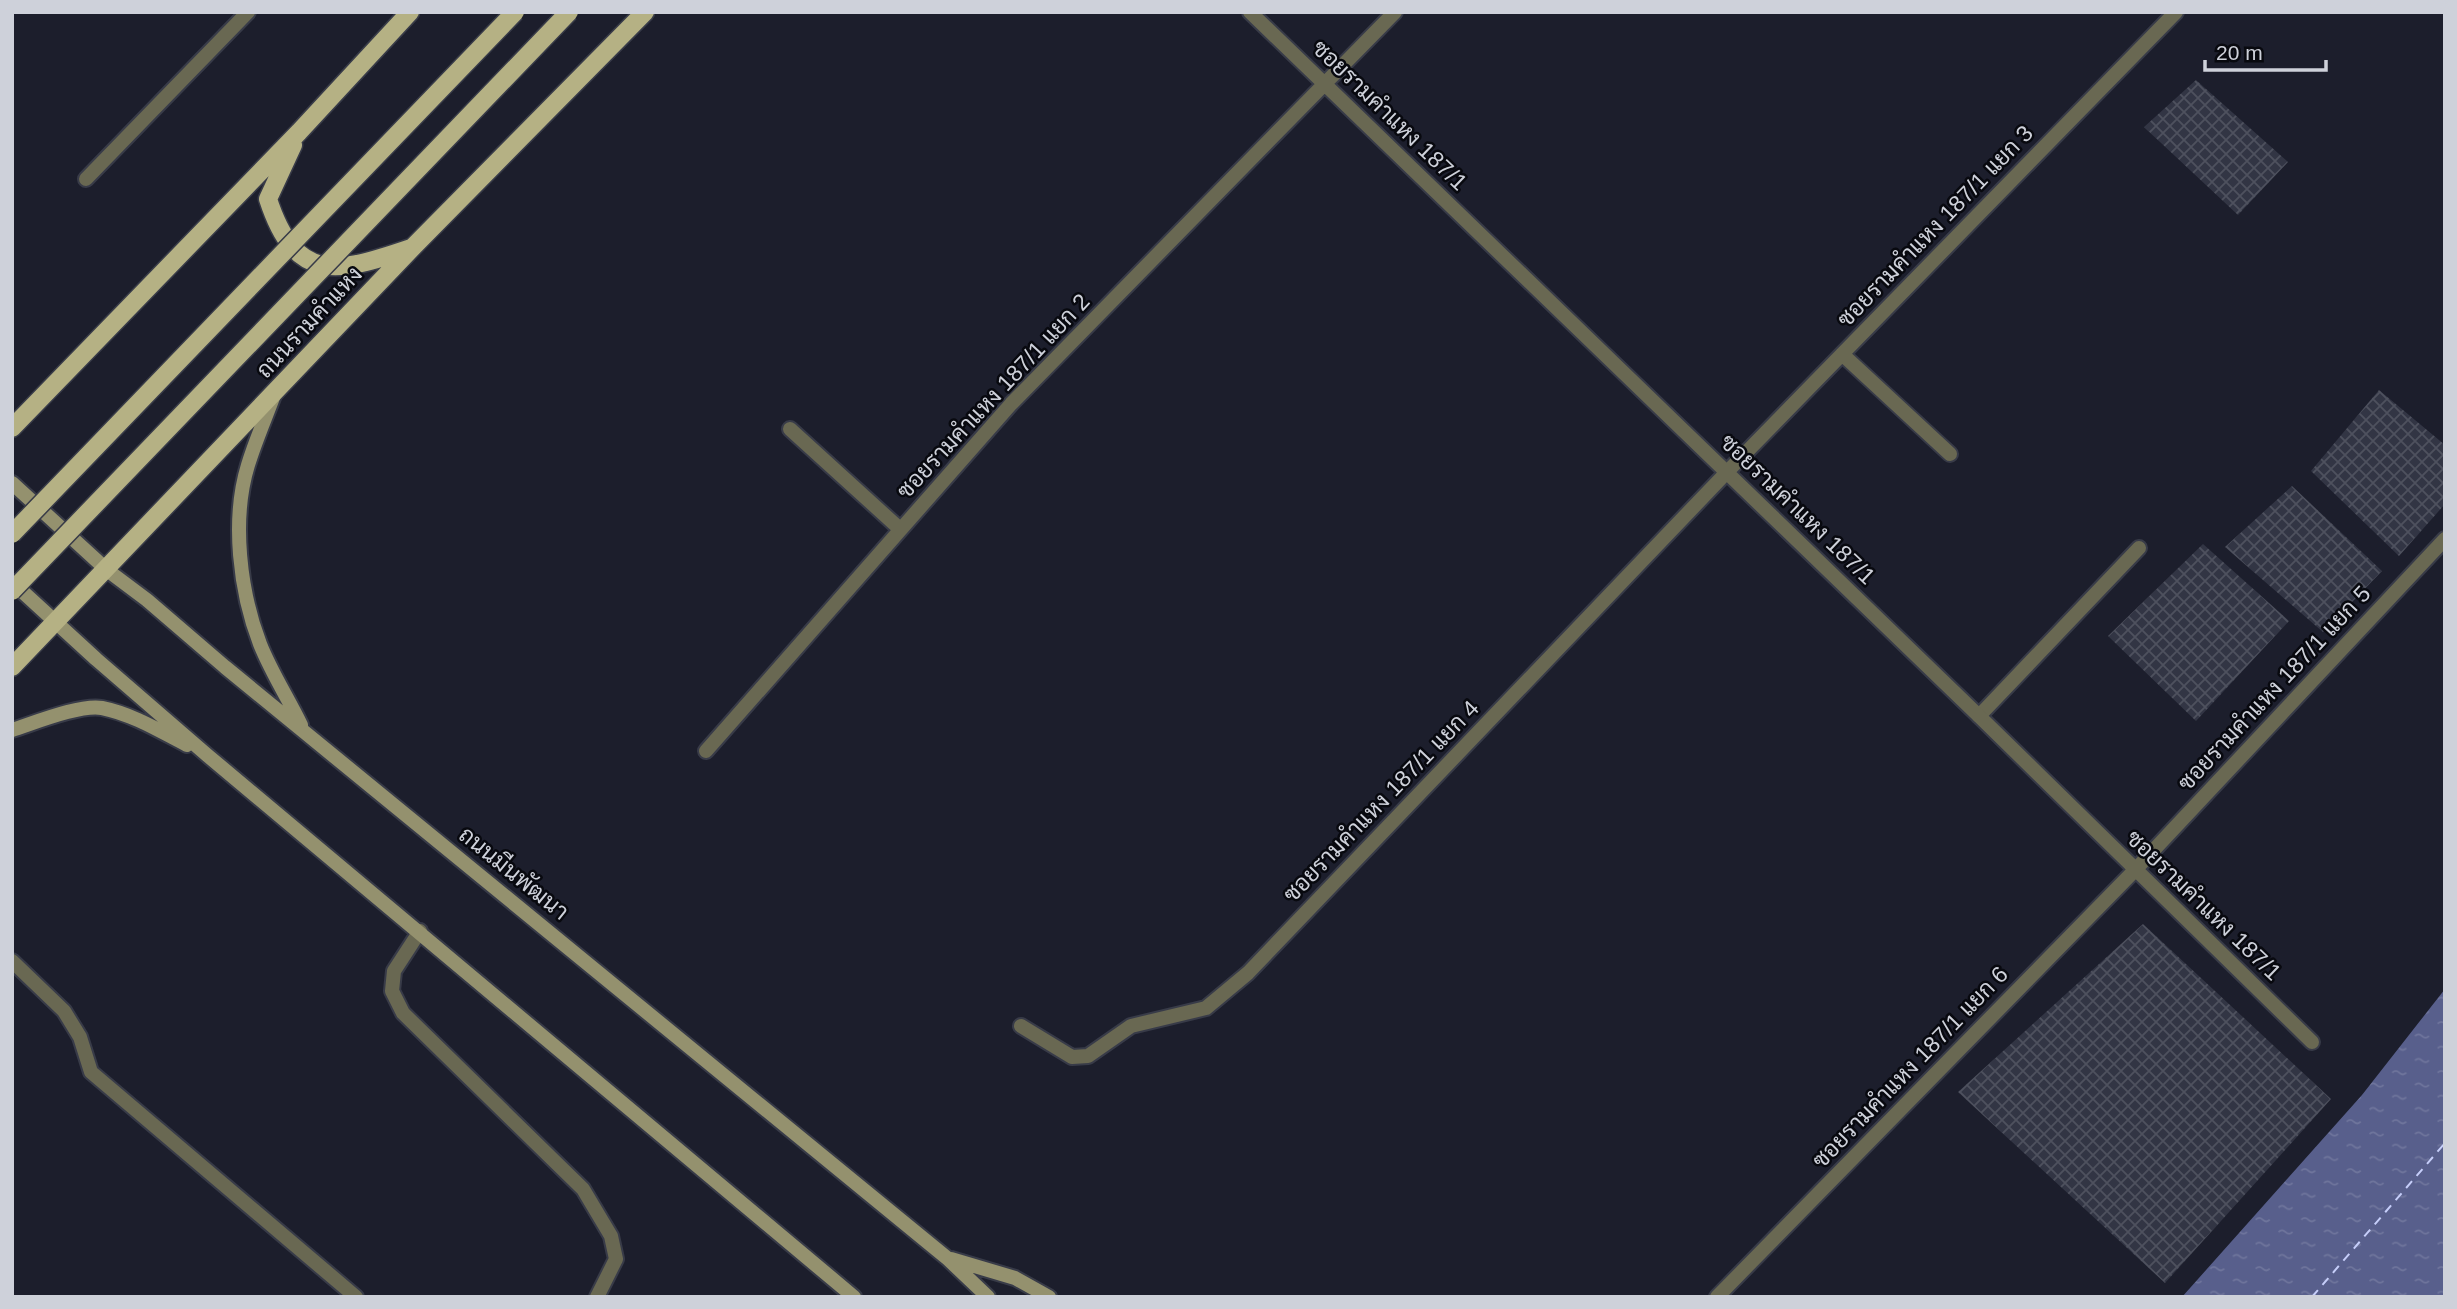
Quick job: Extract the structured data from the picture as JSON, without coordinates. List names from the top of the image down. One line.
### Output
{"streets":{"main road":["ถนนรามคำแหง"],"street":["ซอยรามคำแหง 187/1","ซอยรามคำแหง 187/1 แยก 3","ซอยรามคำแหง 187/1 แยก 2","ซอยรามคำแหง 187/1 แยก 5","ซอยรามคำแหง 187/1 แยก 4","ถนนมีนพัฒนา","ซอยรามคำแหง 187/1 แยก 6"]},"crossings":[["ซอยรามคำแหง 187/1","ซอยรามคำแหง 187/1 แยก 3"],["ซอยรามคำแหง 187/1","ซอยรามคำแหง 187/1 แยก 2"],["ซอยรามคำแหง 187/1","ซอยรามคำแหง 187/1 แยก 5"],["ซอยรามคำแหง 187/1","ซอยรามคำแหง 187/1 แยก 4"],["ซอยรามคำแหง 187/1","ซอยรามคำแหง 187/1 แยก 6"],["ซอยรามคำแหง 187/1 แยก 3","ซอยรามคำแหง 187/1 แยก 4"],["ถนนรามคำแหง","ถนนมีนพัฒนา"],["ซอยรามคำแหง 187/1 แยก 5","ซอยรามคำแหง 187/1 แยก 6"]],"scale_bar":"20 m"}
